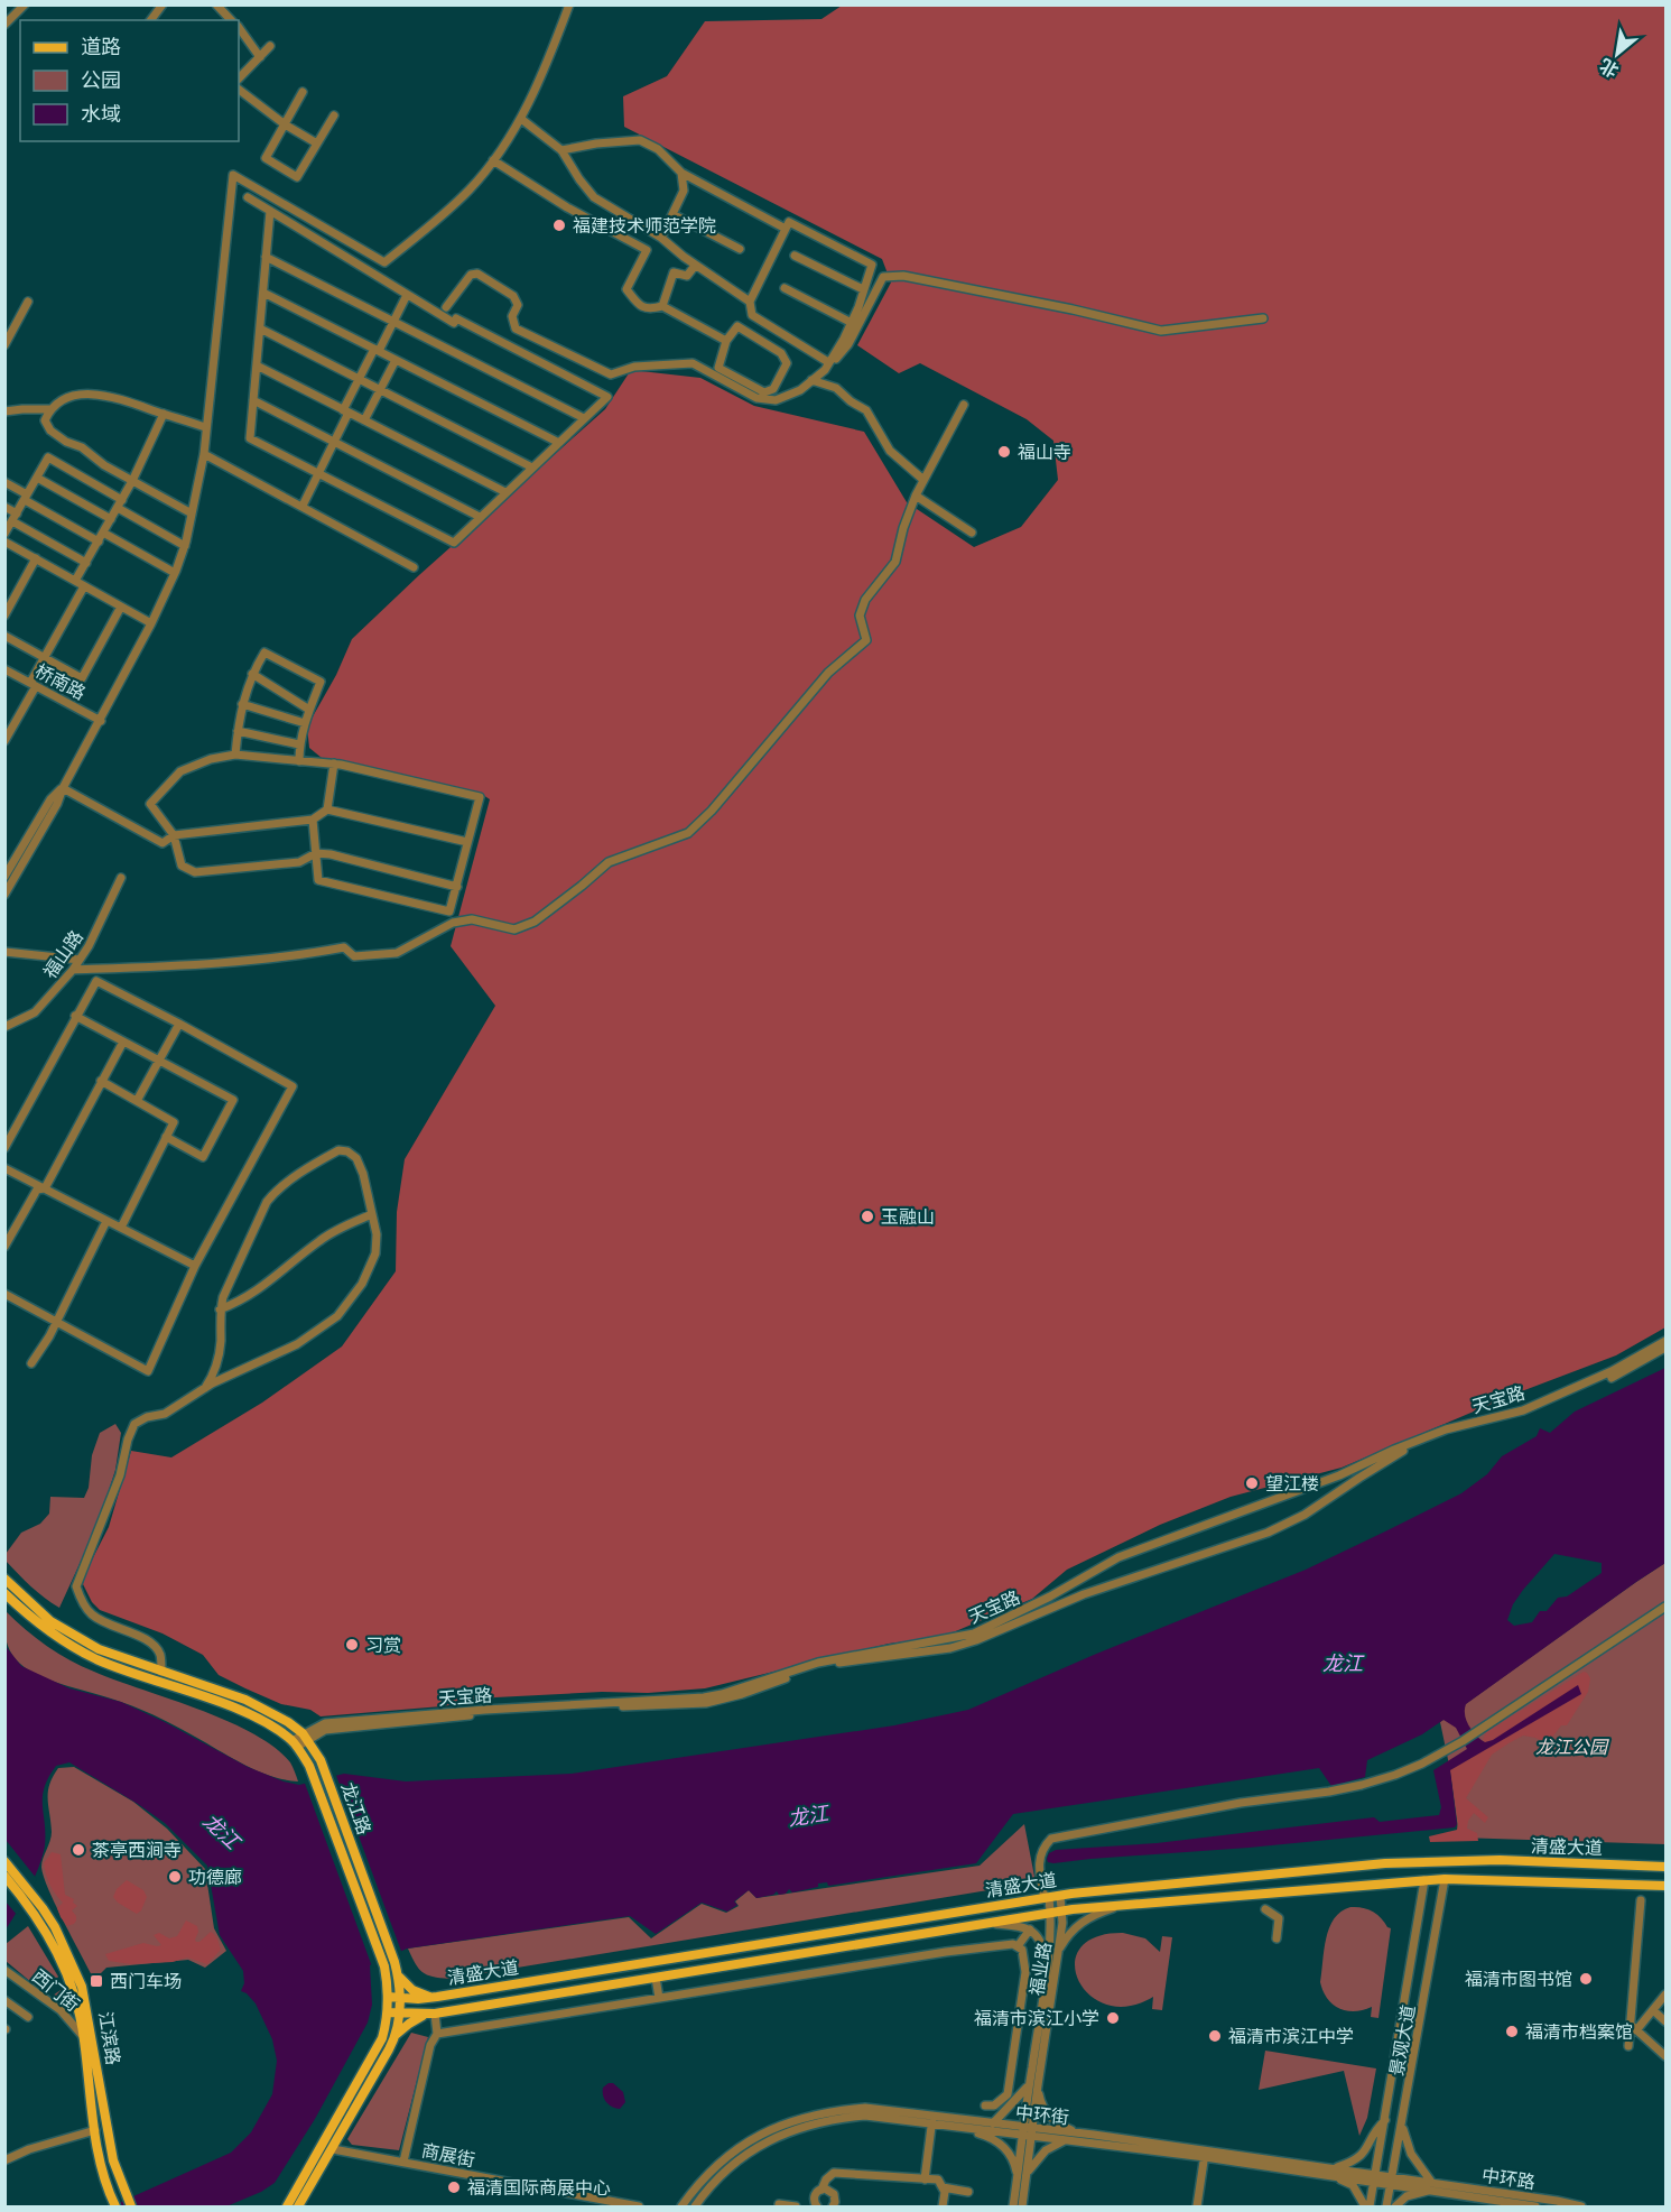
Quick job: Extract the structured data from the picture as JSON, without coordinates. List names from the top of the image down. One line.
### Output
{"streets":{"main road":["龙江路","清盛大道","江滨路"],"street":["桥南路","福山路","天宝路","福业路","西门街","景观大道","中环街","商展街","中环路"]},"crossings":[["天宝路","龙江路"],["龙江路","清盛大道"],["龙江路","商展街"],["清盛大道","福业路"],["清盛大道","景观大道"],["福业路","中环街"],["西门街","江滨路"],["景观大道","中环街"],["中环街","中环路"]],"water":["龙江"],"parks":["龙江公园"],"places":{"other":["福建技术师范学院","福山寺","玉融山","望江楼","习赏","茶亭西涧寺","功德廊","福清市图书馆","福清市滨江小学","福清市档案馆","福清市滨江中学","福清国际商展中心"],"transit":["西门车场"]},"legend":["道路","公园","水域"],"north":"bottom left"}
